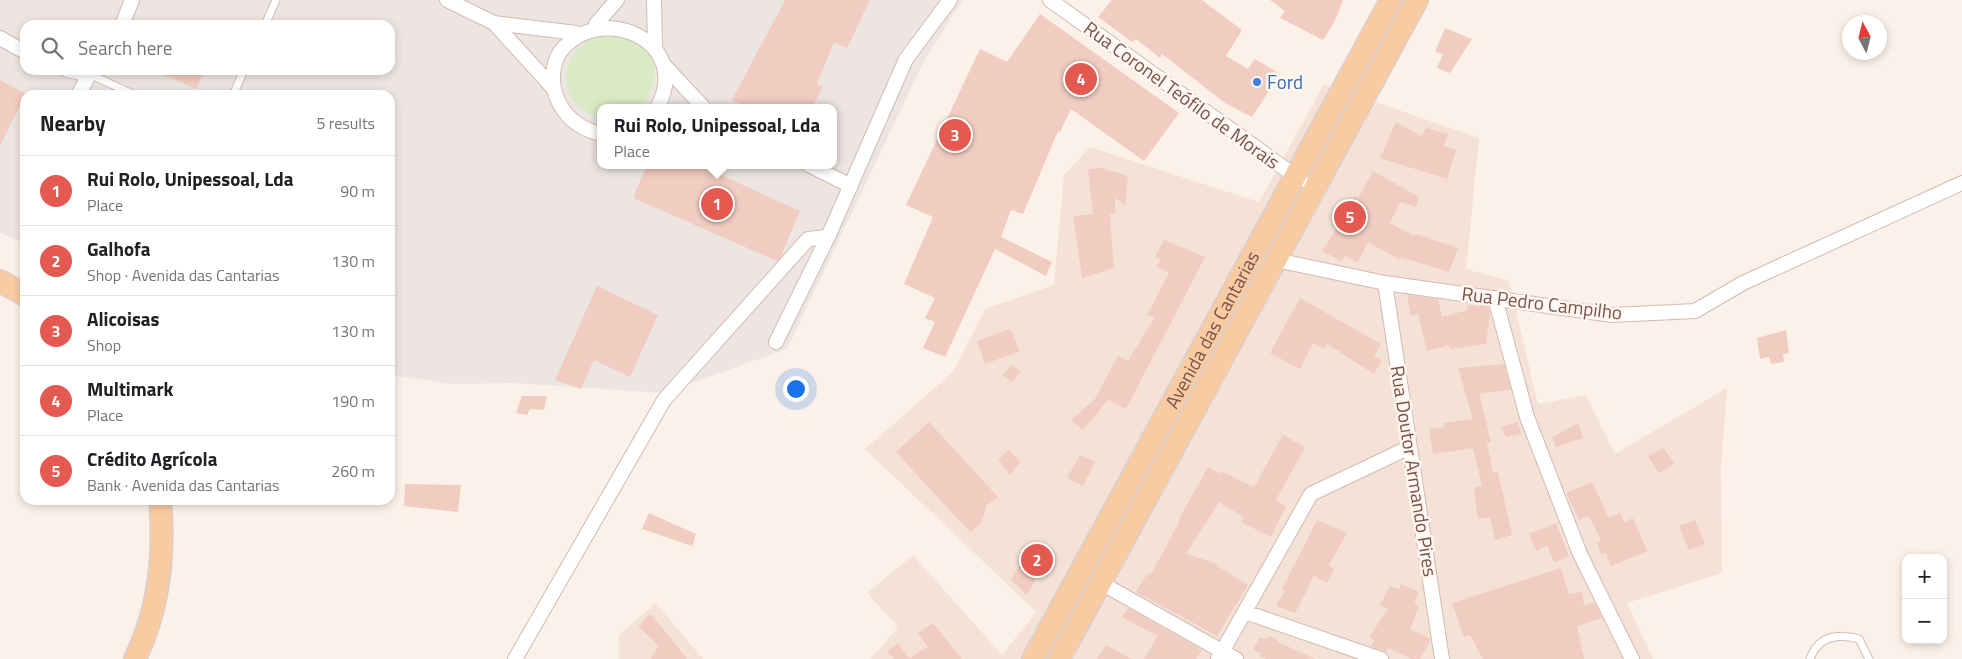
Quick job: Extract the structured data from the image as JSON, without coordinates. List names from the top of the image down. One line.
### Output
{"streets":{"main road":["Avenida das Cantarias"],"street":["Rua Coronel Teófilo de Morais","Rua Pedro Campilho","Rua Doutor Armando Pires"]},"crossings":[["Rua Coronel Teófilo de Morais","Avenida das Cantarias"],["Rua Pedro Campilho","Avenida das Cantarias"],["Rua Pedro Campilho","Rua Doutor Armando Pires"]],"places":["Ford"],"north":"top","page":{"search":"Search here","pins":["4","3","1","5","2"],"heading":["Nearby","5 results"],"popup":["Rui Rolo, Unipessoal, Lda","Place"],"list":[{"mark":"1","name":"Rui Rolo, Unipessoal, Lda","note":"Place","value":"90 m"},{"mark":"2","name":"Galhofa","note":"Shop · Avenida das Cantarias","value":"130 m"},{"mark":"3","name":"Alicoisas","note":"Shop","value":"130 m"},{"mark":"4","name":"Multimark","note":"Place","value":"190 m"},{"mark":"5","name":"Crédito Agrícola","note":"Bank · Avenida das Cantarias","value":"260 m"}],"map_buttons":["+","−"]}}
